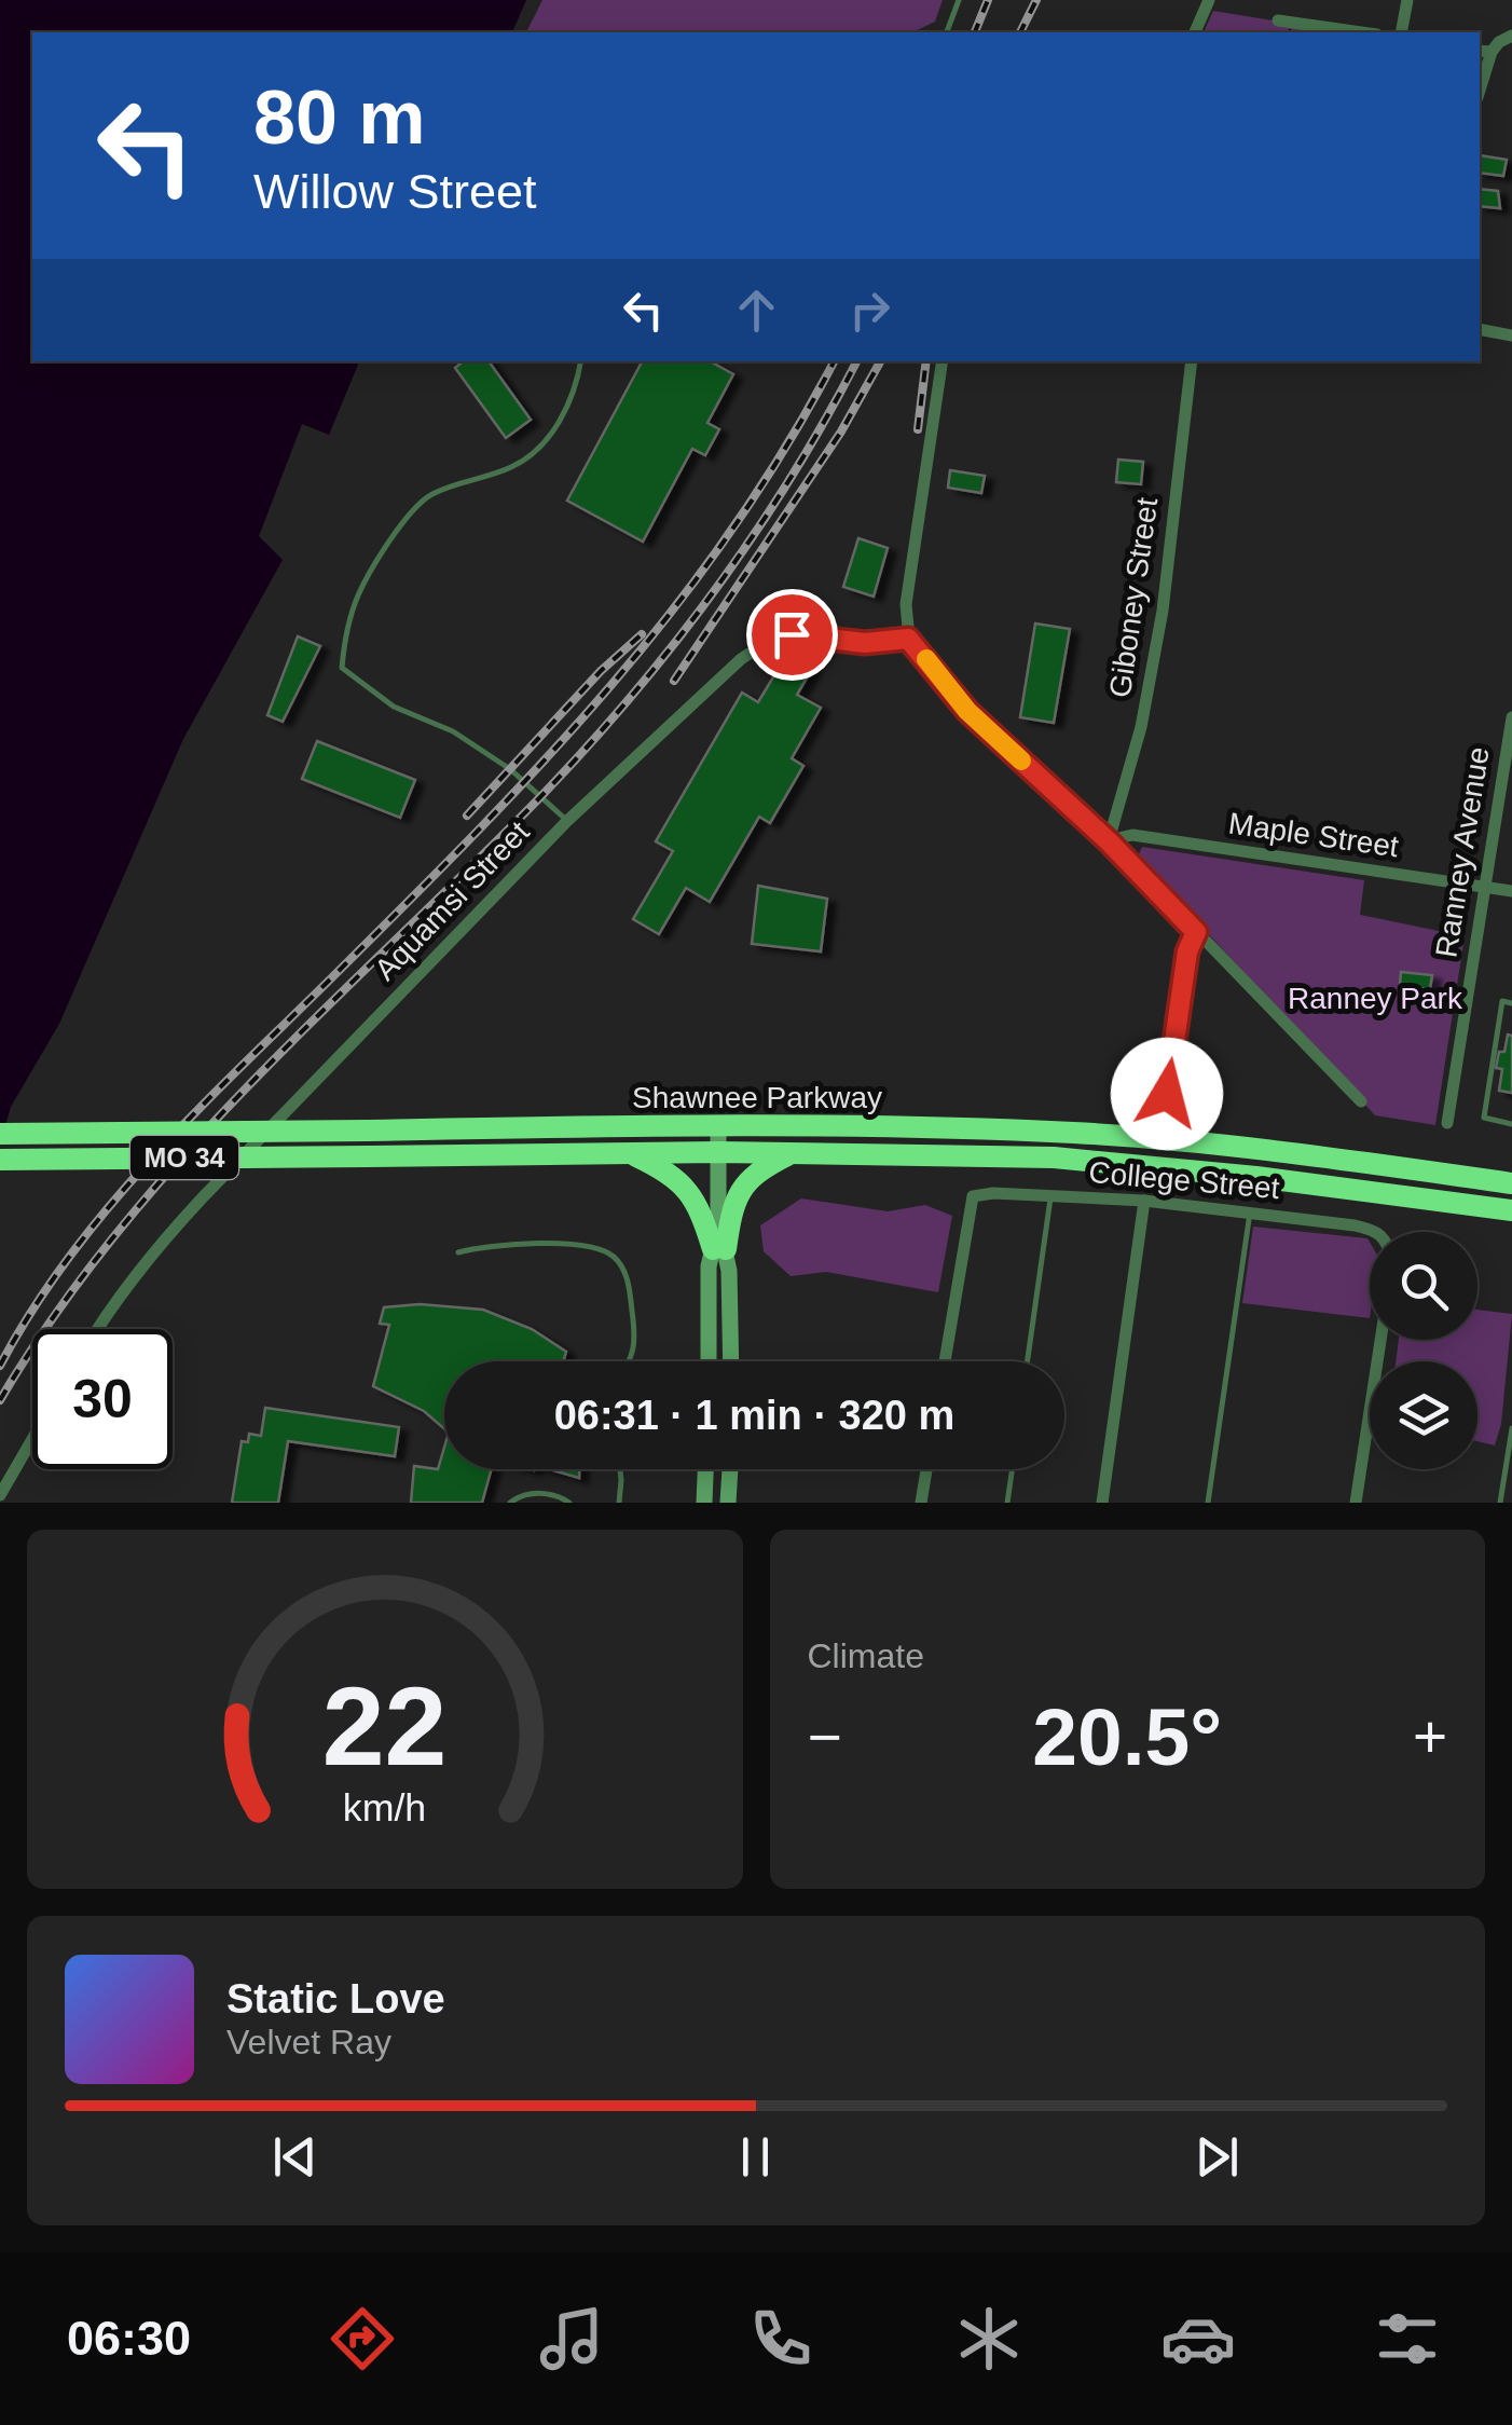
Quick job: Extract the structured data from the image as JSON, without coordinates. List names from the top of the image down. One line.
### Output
{"streets":{"highway":["Shawnee Parkway","MO 34"],"street":["Giboney Street","Maple Street","Ranney Avenue","Aquamsi Street","College Street"]},"crossings":[["Giboney Street","Maple Street"],["Maple Street","Ranney Avenue"]],"parks":["Ranney Park"],"page":{"turn":["80 m","Willow Street"],"limit":"30","trip":"06:31 · 1 min · 320 m","tile":"Climate","heat":["−","20.5°","+"],"song":["Static Love","Velvet Ray"],"tabs":"06:30","gauge":["22","km/h"]}}
